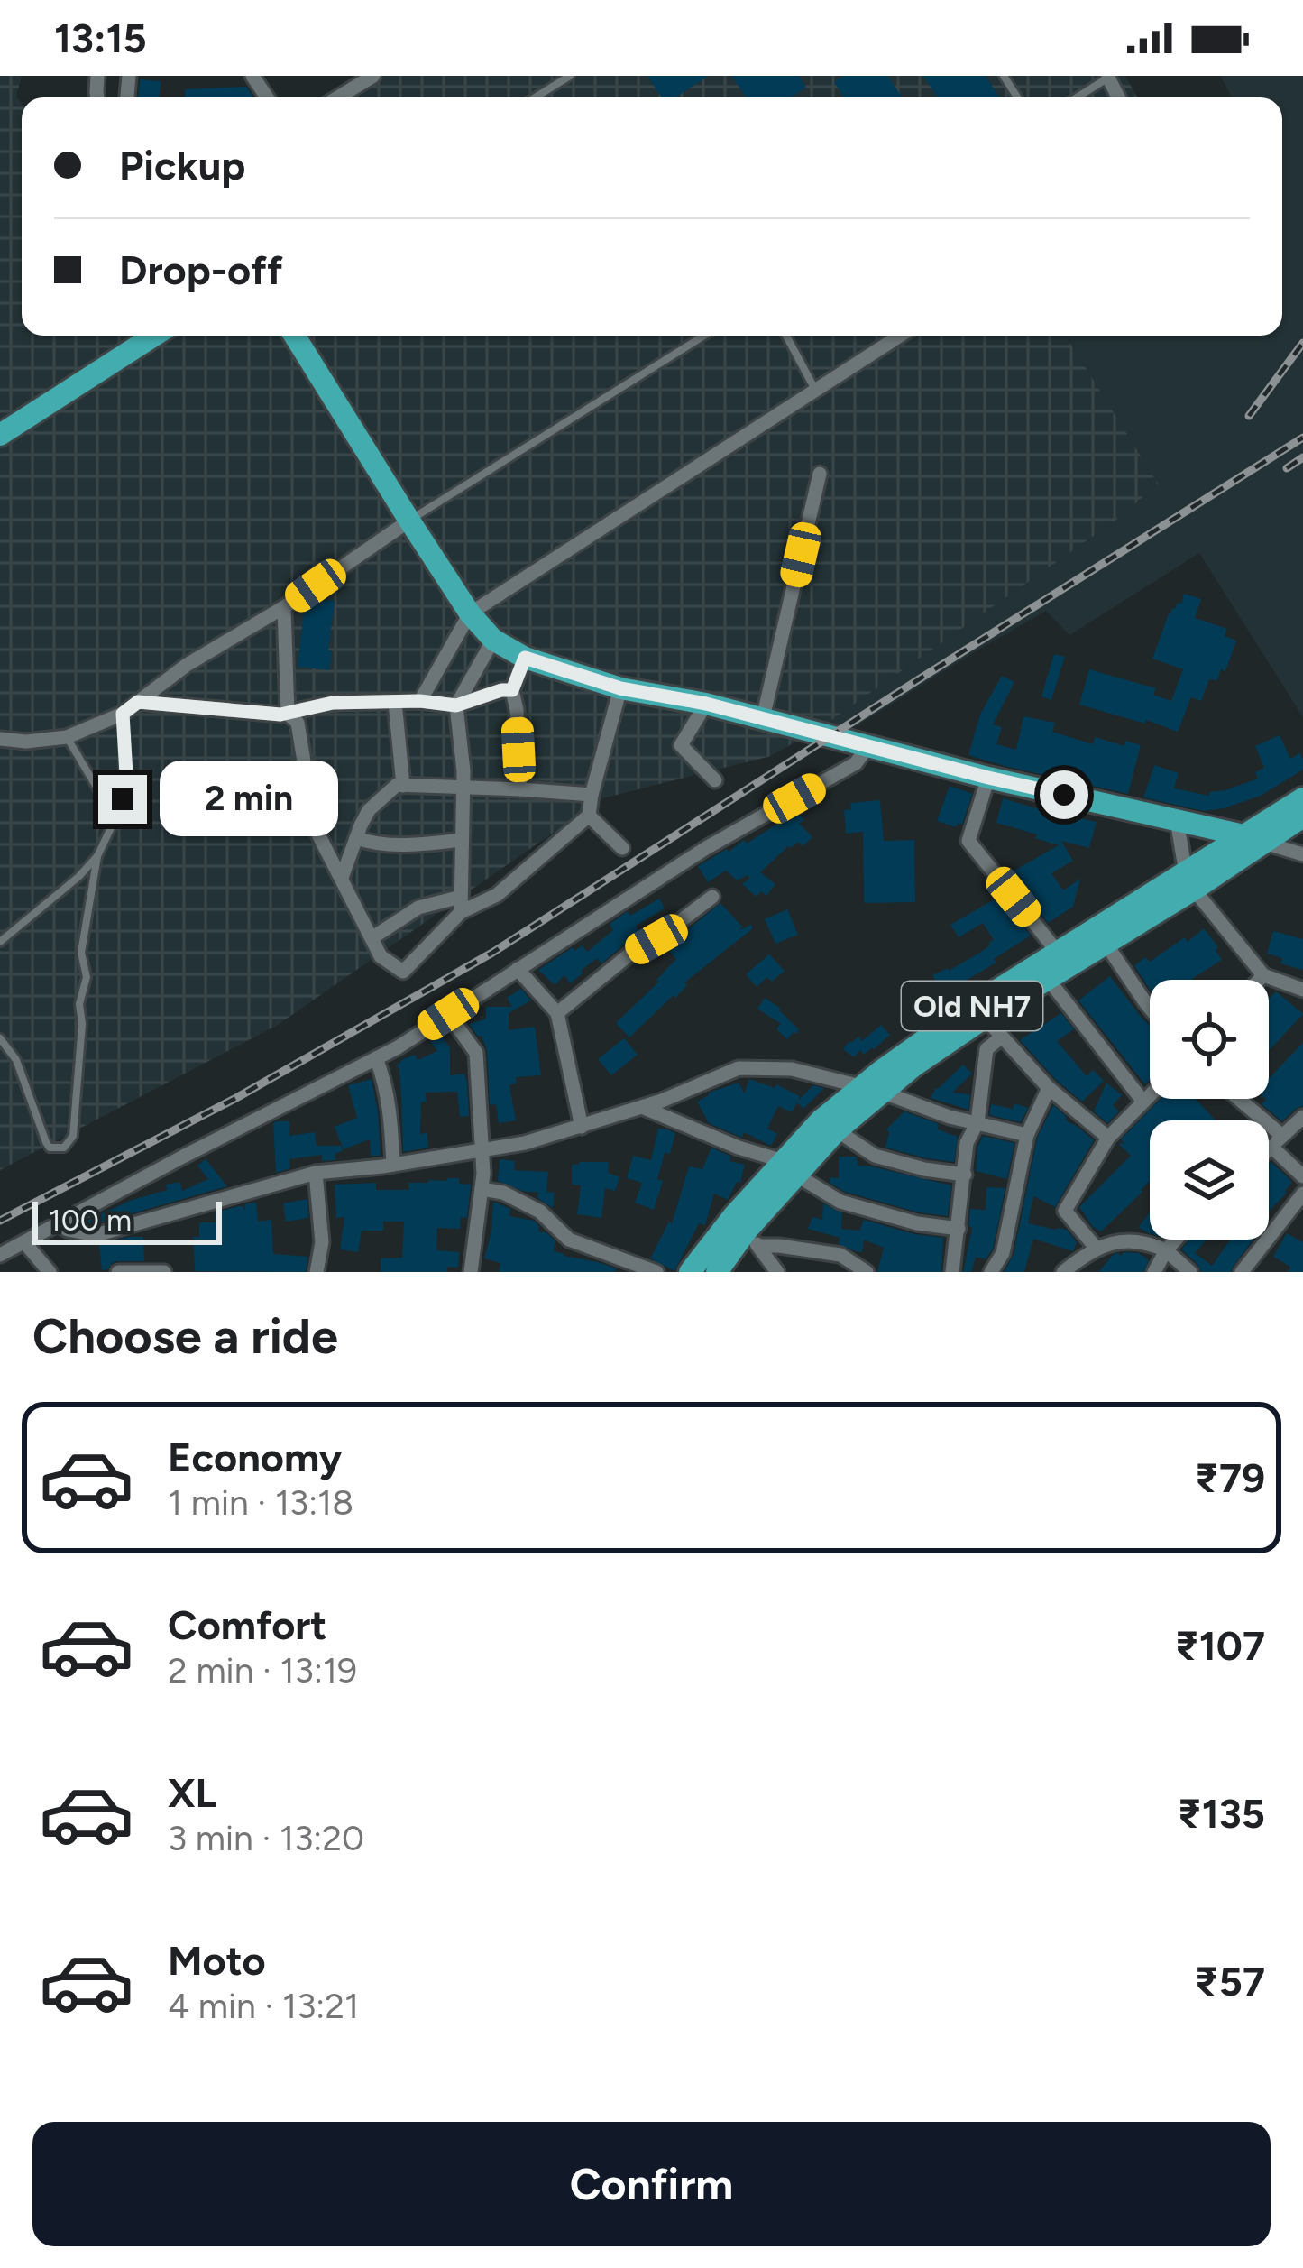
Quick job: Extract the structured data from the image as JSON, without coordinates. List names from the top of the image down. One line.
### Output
{"streets":{"main road":["Old NH7"]},"scale_bar":"100 m","page":{"status":"13:15","banner":["Pickup","Drop-off"],"bubble":"2 min","scale":"100 m","heading":"Choose a ride","list":[{"name":"Economy","note":"1 min · 13:18","value":"₹79"},{"name":"Comfort","note":"2 min · 13:19","value":"₹107"},{"name":"XL","note":"3 min · 13:20","value":"₹135"},{"name":"Moto","note":"4 min · 13:21","value":"₹57"}],"buttons":"Confirm"}}
